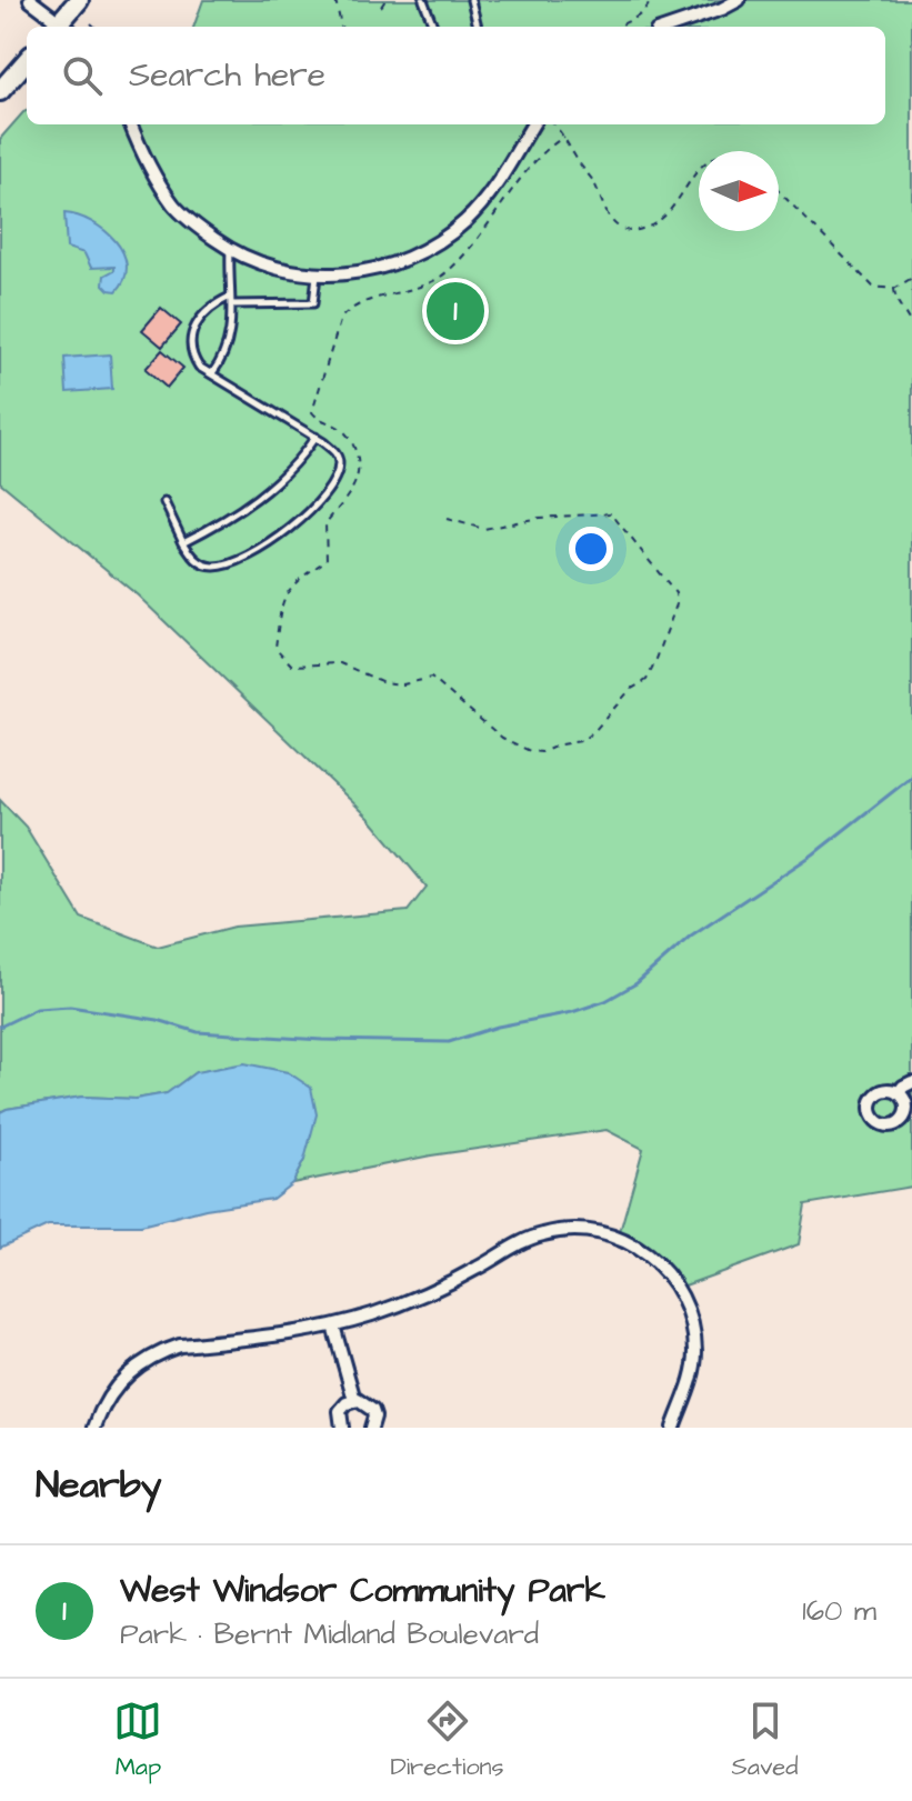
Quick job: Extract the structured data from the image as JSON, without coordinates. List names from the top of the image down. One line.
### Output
{"north":"right","page":{"search":"Search here","pins":"1","heading":"Nearby","list":[{"mark":"1","name":"West Windsor Community Park","note":"Park · Bernt Midland Boulevard","value":"160 m"}],"nav":["Map","Directions","Saved"]}}
